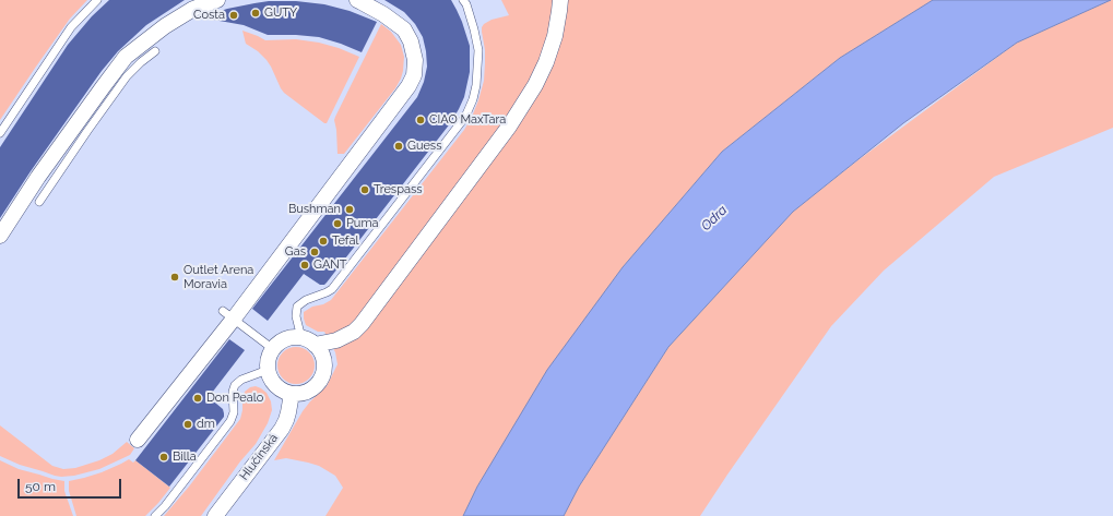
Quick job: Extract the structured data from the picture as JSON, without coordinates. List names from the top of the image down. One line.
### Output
{"streets":{"street":["Hlučínská"]},"water":["Odra"],"places":["GUTY","Costa","CIAO MaxTara","Guess","Trespass","Bushman","Puma","Tefal","Gas","GANT","Outlet Arena Moravia","Don Pealo","dm","Billa"],"scale_bar":"50 m"}
